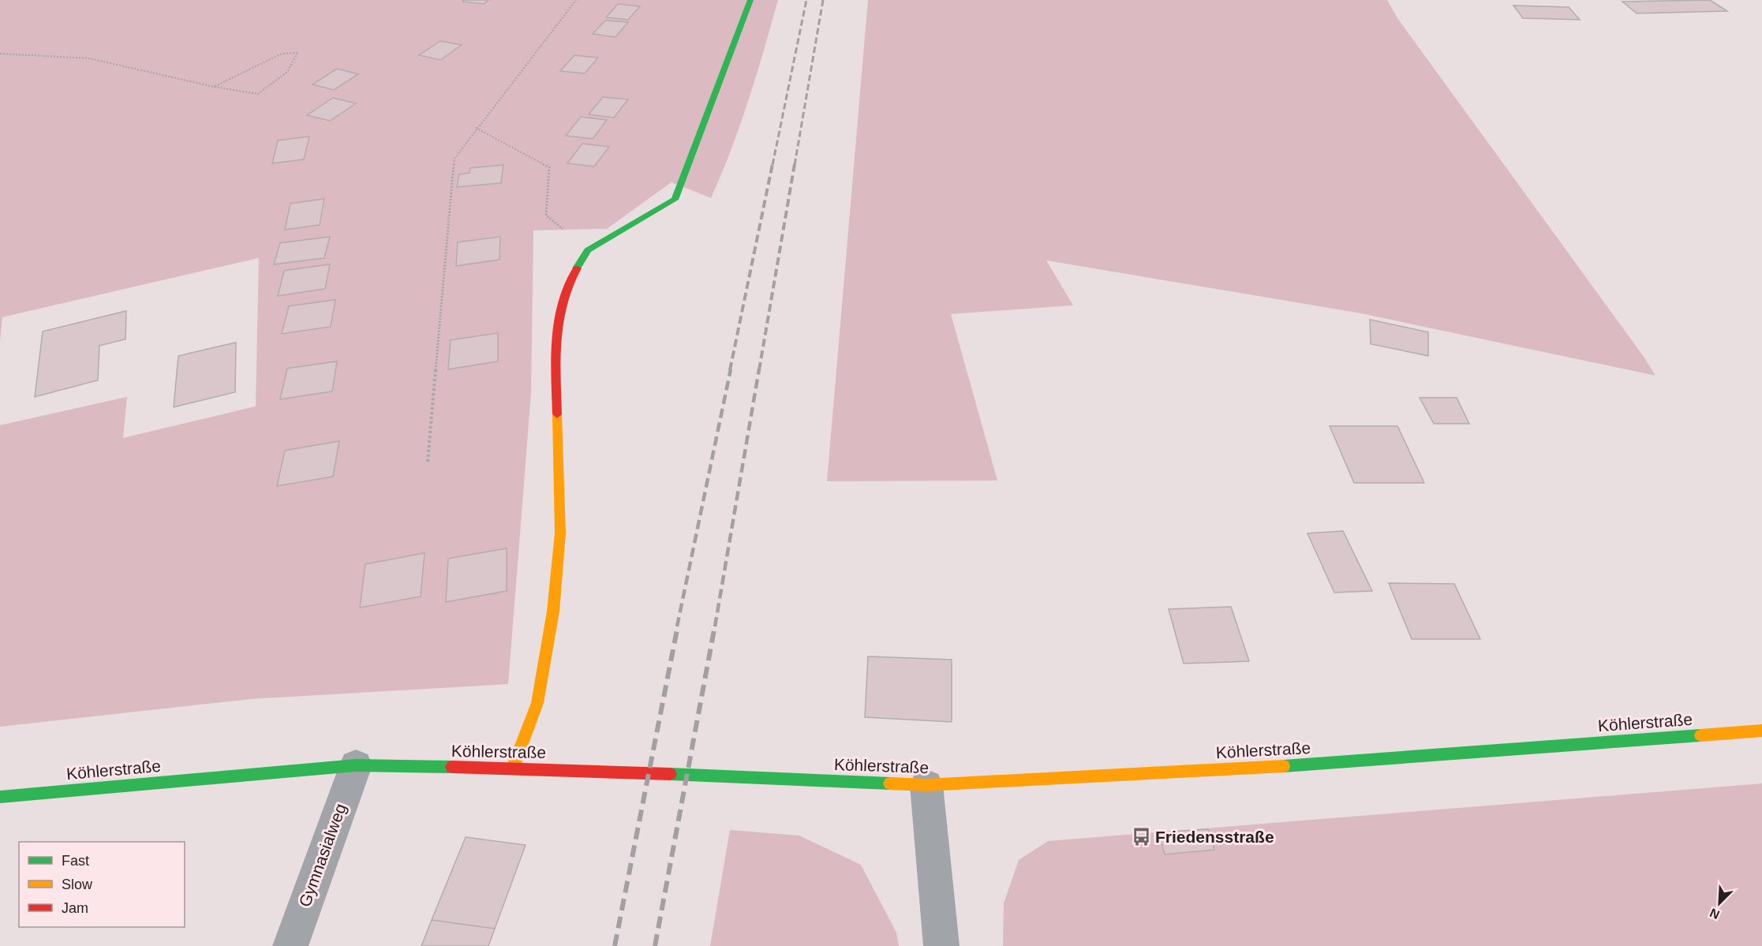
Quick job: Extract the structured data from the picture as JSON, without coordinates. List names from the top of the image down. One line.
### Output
{"streets":{"street":["Köhlerstraße","Gymnasialweg"]},"crossings":[["Köhlerstraße","Gymnasialweg"]],"places":{"bus stop":["Friedensstraße"]},"legend":["Fast","Slow","Jam"],"north":"bottom left"}
